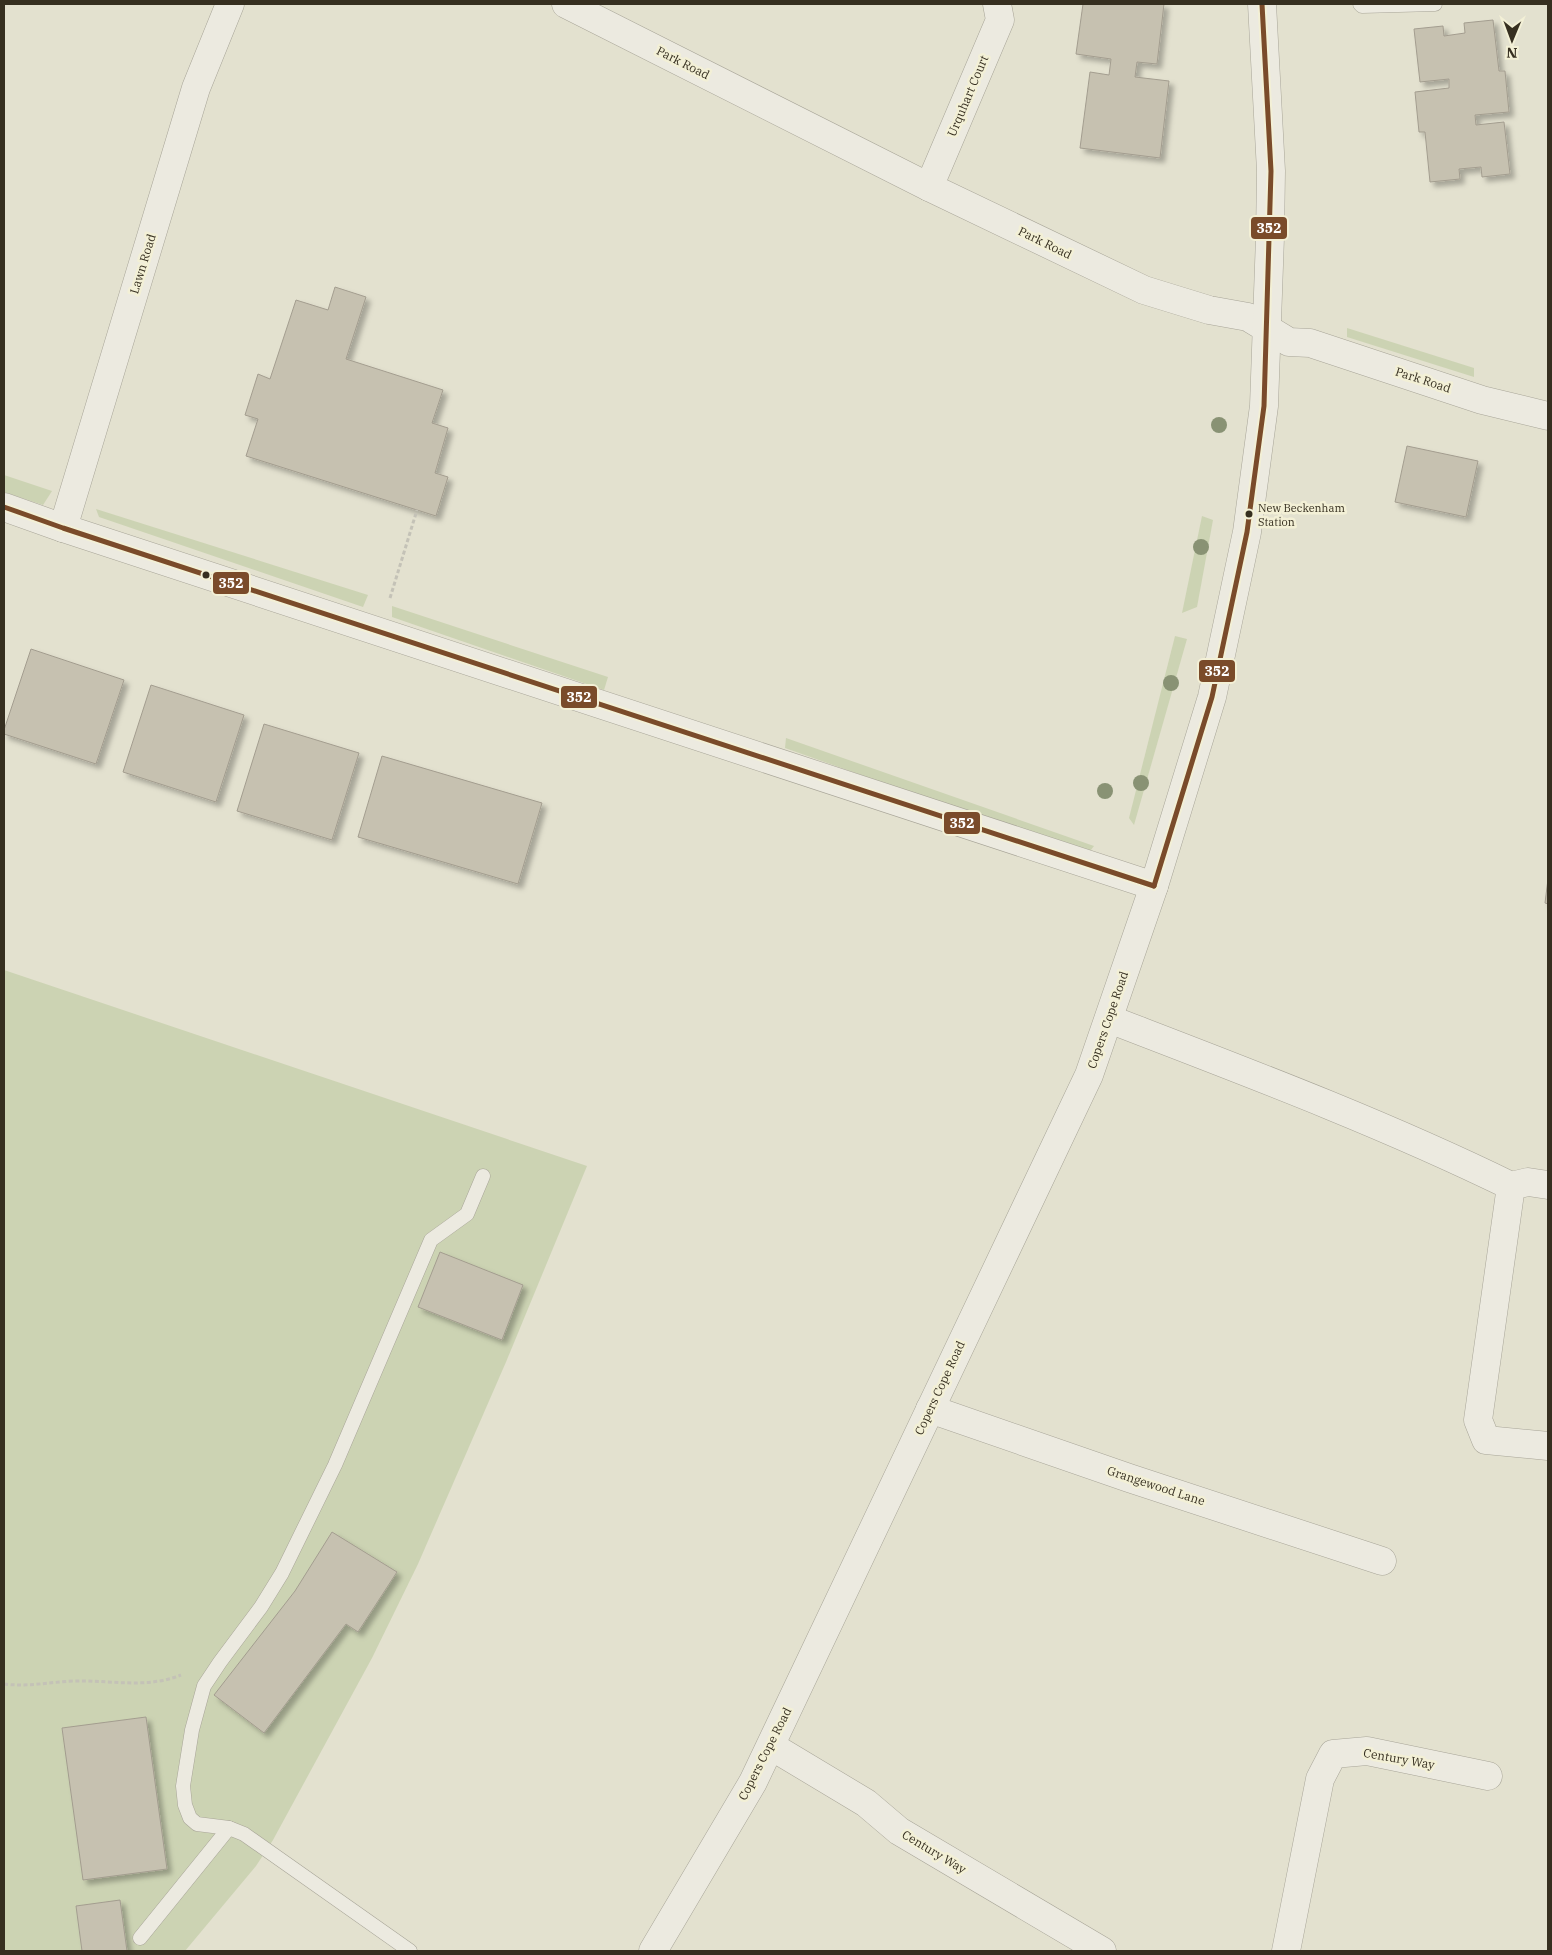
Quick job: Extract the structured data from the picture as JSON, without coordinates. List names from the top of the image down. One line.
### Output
{"streets":{"street":["Park Road","Urquhart Court","Lawn Road","Copers Cope Road","Grangewood Lane","Century Way"]},"crossings":[["Park Road","Urquhart Court"],["Park Road","Copers Cope Road"],["Copers Cope Road","Grangewood Lane"],["Copers Cope Road","Century Way"]],"places":["New Beckenham Station"],"lines":["transit line 352"],"north":"bottom"}
